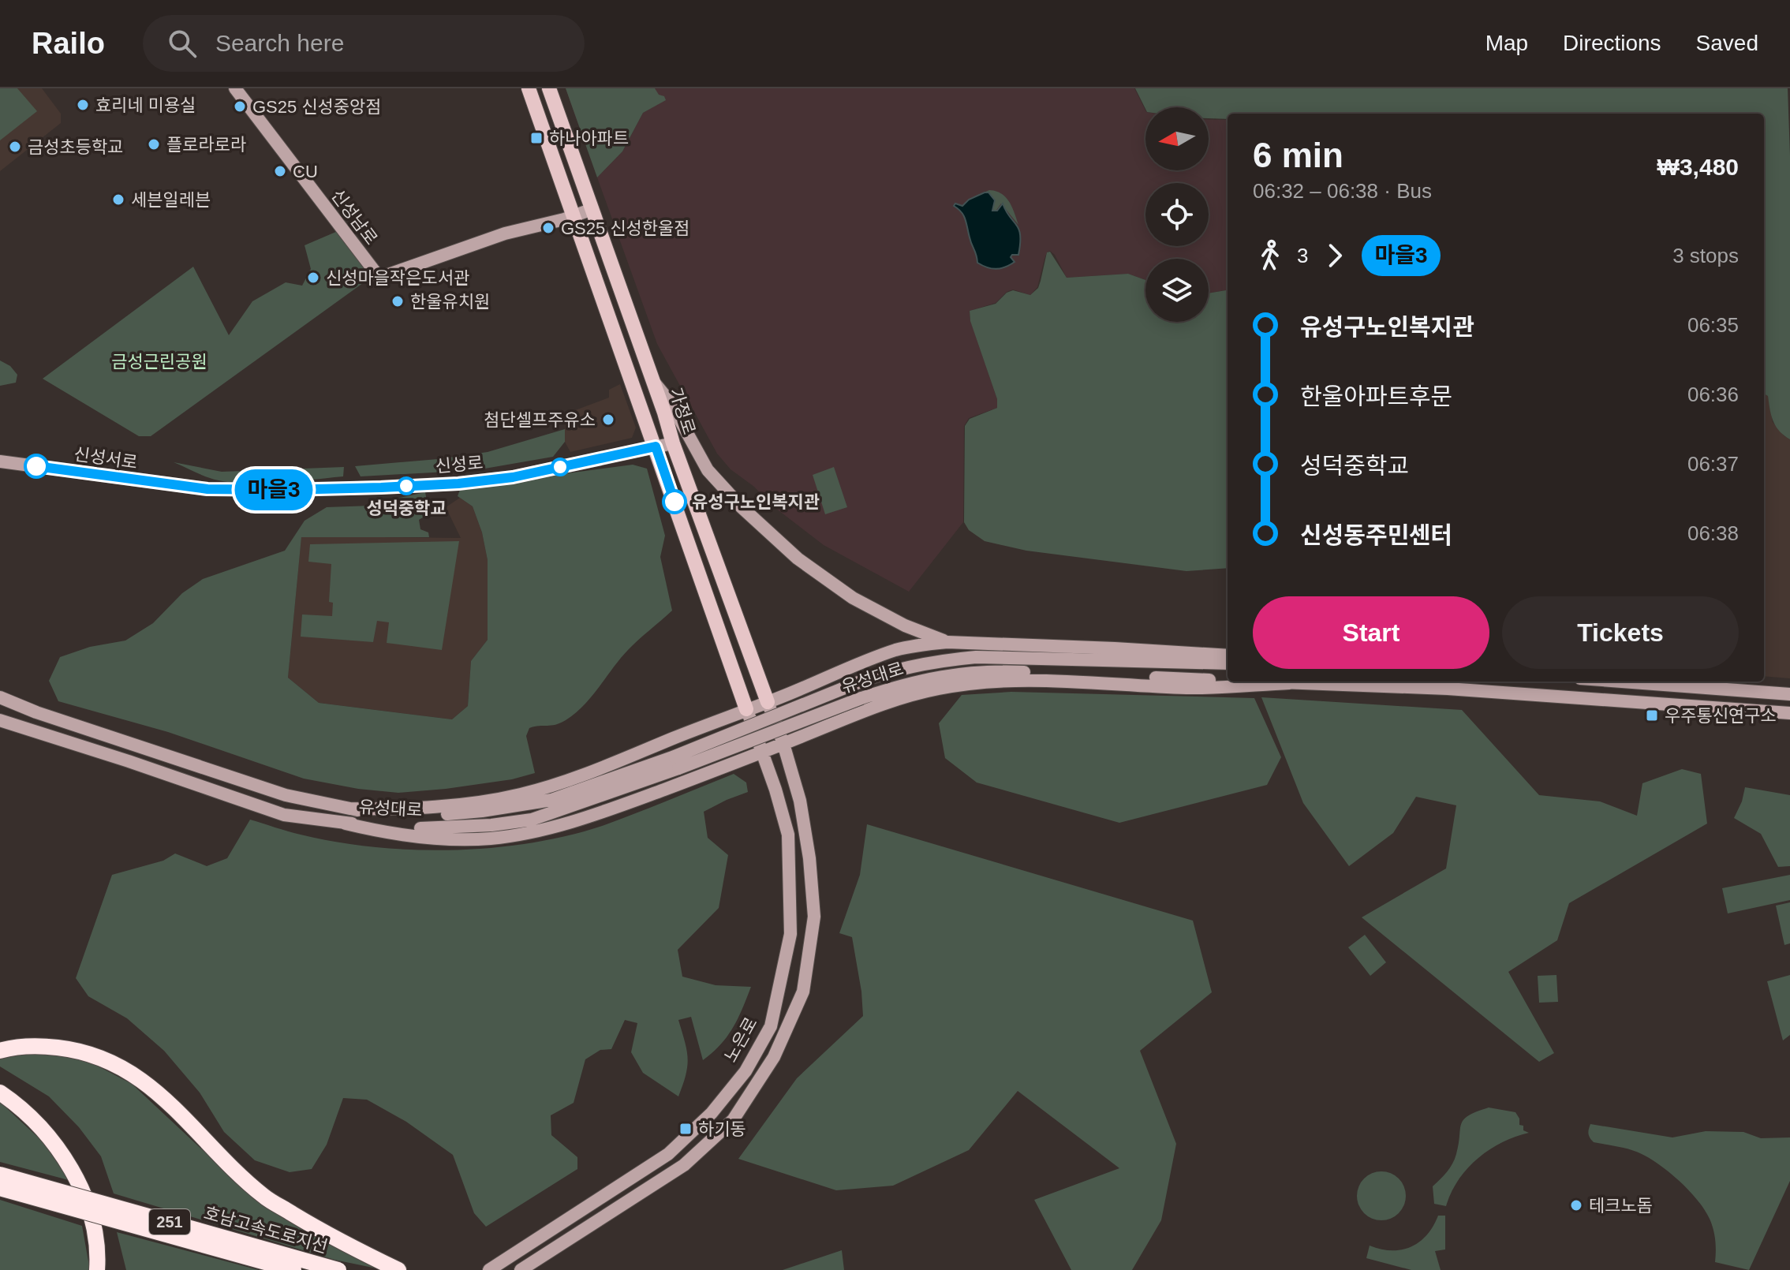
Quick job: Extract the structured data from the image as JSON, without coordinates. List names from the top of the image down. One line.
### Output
{"streets":{"highway":["251","호남고속도로지선"],"main road":["신성남로","가정로","신성서로","신성로","유성대로","노은로"]},"crossings":[["가정로","신성로"],["가정로","노은로"],["신성서로","신성로"]],"parks":["금성근린공원"],"places":{"other":["효리네 미용실","GS25 신성중앙점","플로라로라","금성초등학교","CU","세븐일레븐","GS25 신성한울점","신성마을작은도서관","한울유치원","첨단셀프주유소","성덕중학교","유성구노인복지관","테크노돔"],"transit":["하나아파트","우주통신연구소","하기동"]},"lines":["bus line 마을3"],"north":"left","page":{"header":"Railo","search":"Search here","nav":["Map","Directions","Saved"],"on_map":"마을3","heading":["6 min","06:32 – 06:38 · Bus","₩3,480"],"legs":["3","마을3","3 stops"],"list":[{"name":"유성구노인복지관","value":"06:35"},{"name":"한울아파트후문","value":"06:36"},{"name":"성덕중학교","value":"06:37"},{"name":"신성동주민센터","value":"06:38"}],"buttons":["Start","Tickets"]}}
